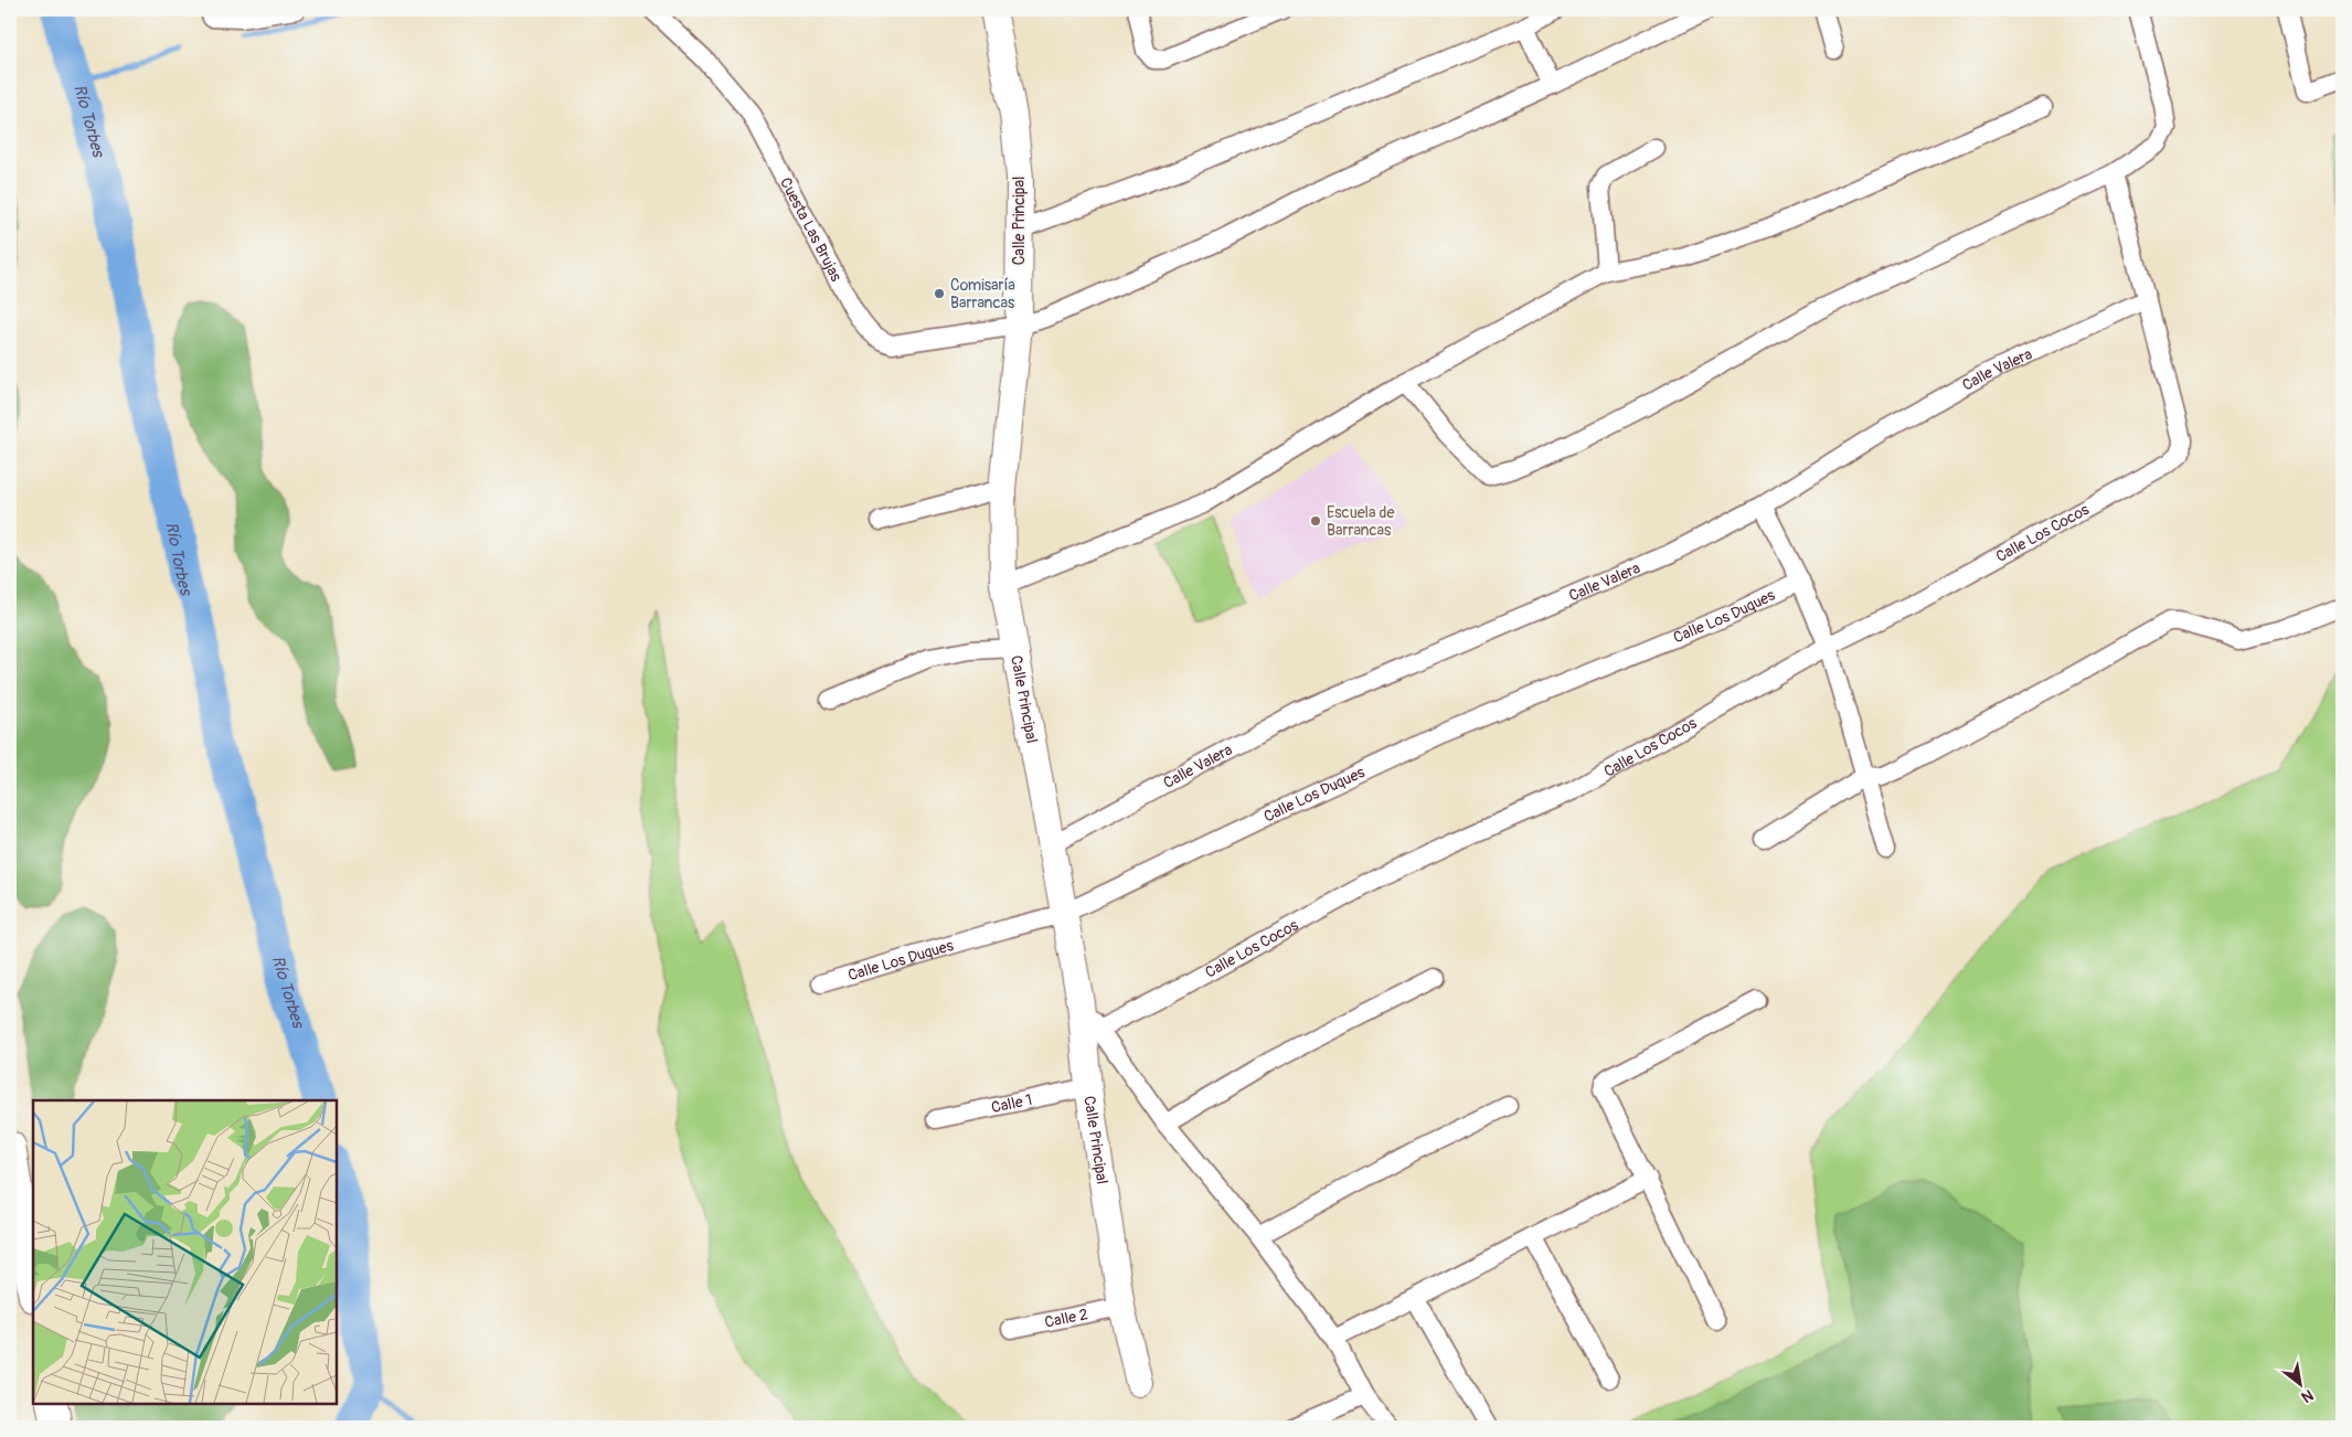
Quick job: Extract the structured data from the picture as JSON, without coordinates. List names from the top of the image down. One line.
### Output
{"streets":{"street":["Calle Principal","Cuesta Las Brujas","Calle Valera","Calle Los Cocos","Calle Los Duques","Calle 1","Calle 2"]},"crossings":[["Calle Principal","Cuesta Las Brujas"],["Calle Principal","Calle Valera"],["Calle Principal","Calle Los Duques"],["Calle Principal","Calle 1"],["Calle Principal","Calle 2"],["Calle Valera","Calle Los Cocos"]],"water":["Río Torbes"],"places":["Comisaría Barrancas","Escuela de Barrancas"],"north":"bottom right"}
